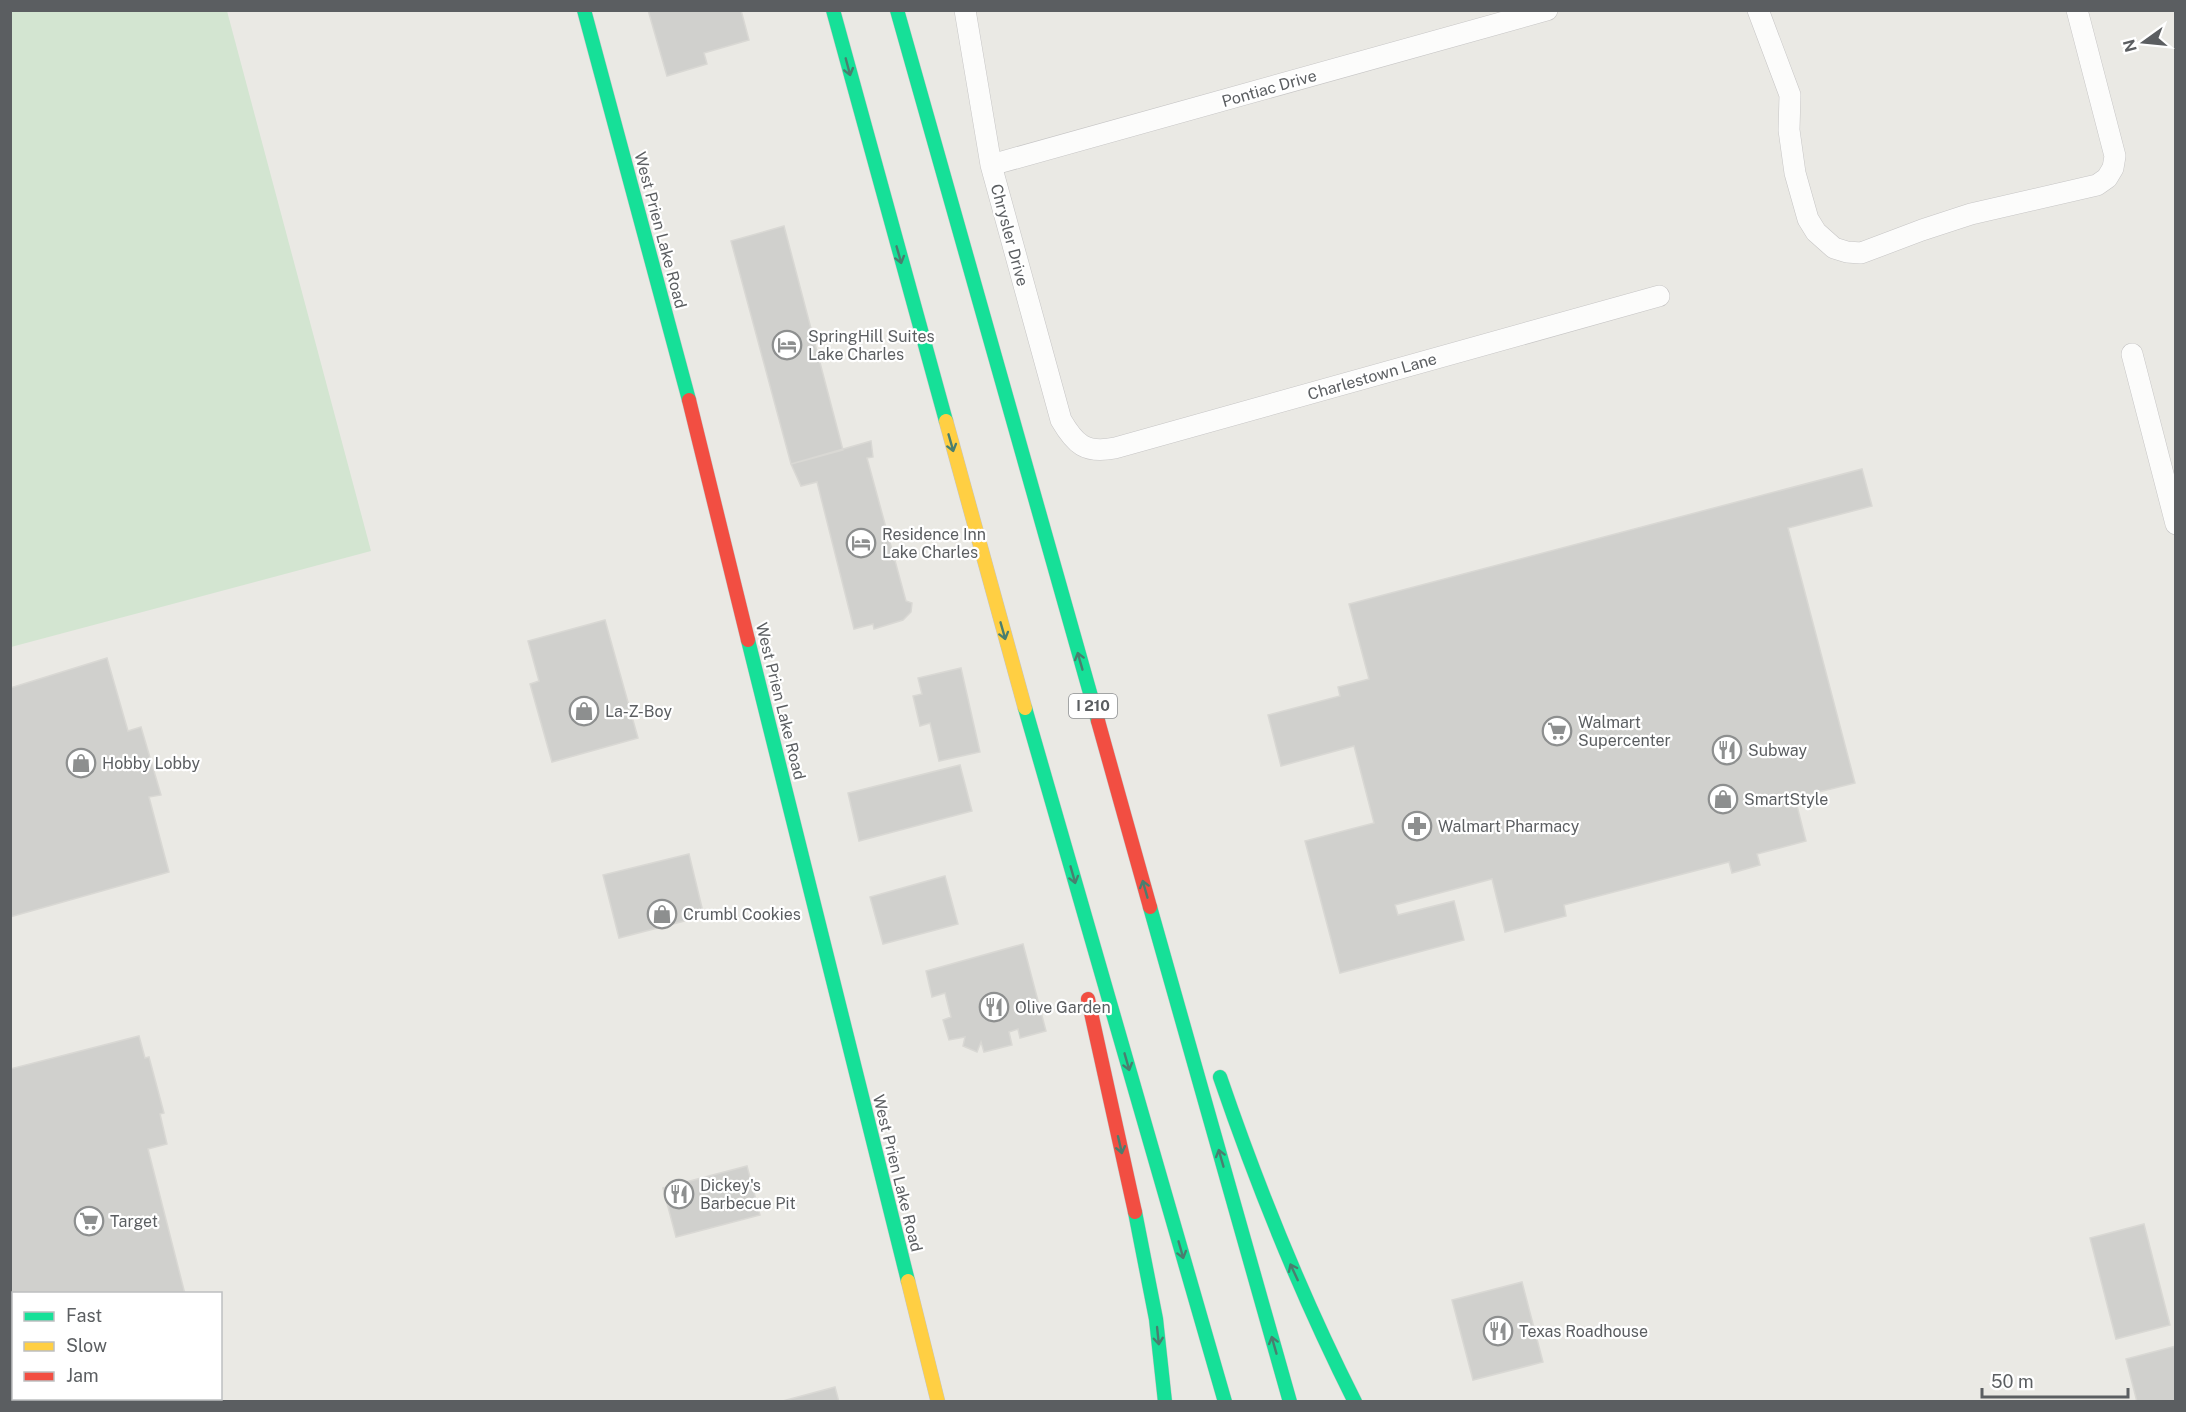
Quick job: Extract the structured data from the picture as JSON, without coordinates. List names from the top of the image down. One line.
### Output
{"streets":{"main road":["West Prien Lake Road","I 210"],"street":["Pontiac Drive","Chrysler Drive","Charlestown Lane"]},"crossings":[["Pontiac Drive","Chrysler Drive"],["Chrysler Drive","Charlestown Lane"]],"places":{"hotel":["SpringHill Suites Lake Charles","Residence Inn Lake Charles"],"shop":["La-Z-Boy","Hobby Lobby","SmartStyle","Crumbl Cookies"],"supermarket":["Walmart Supercenter","Target"],"restaurant":["Subway","Olive Garden","Dickey's Barbecue Pit","Texas Roadhouse"],"pharmacy":["Walmart Pharmacy"]},"legend":["Fast","Slow","Jam"],"scale_bar":"50 m","north":"left"}
